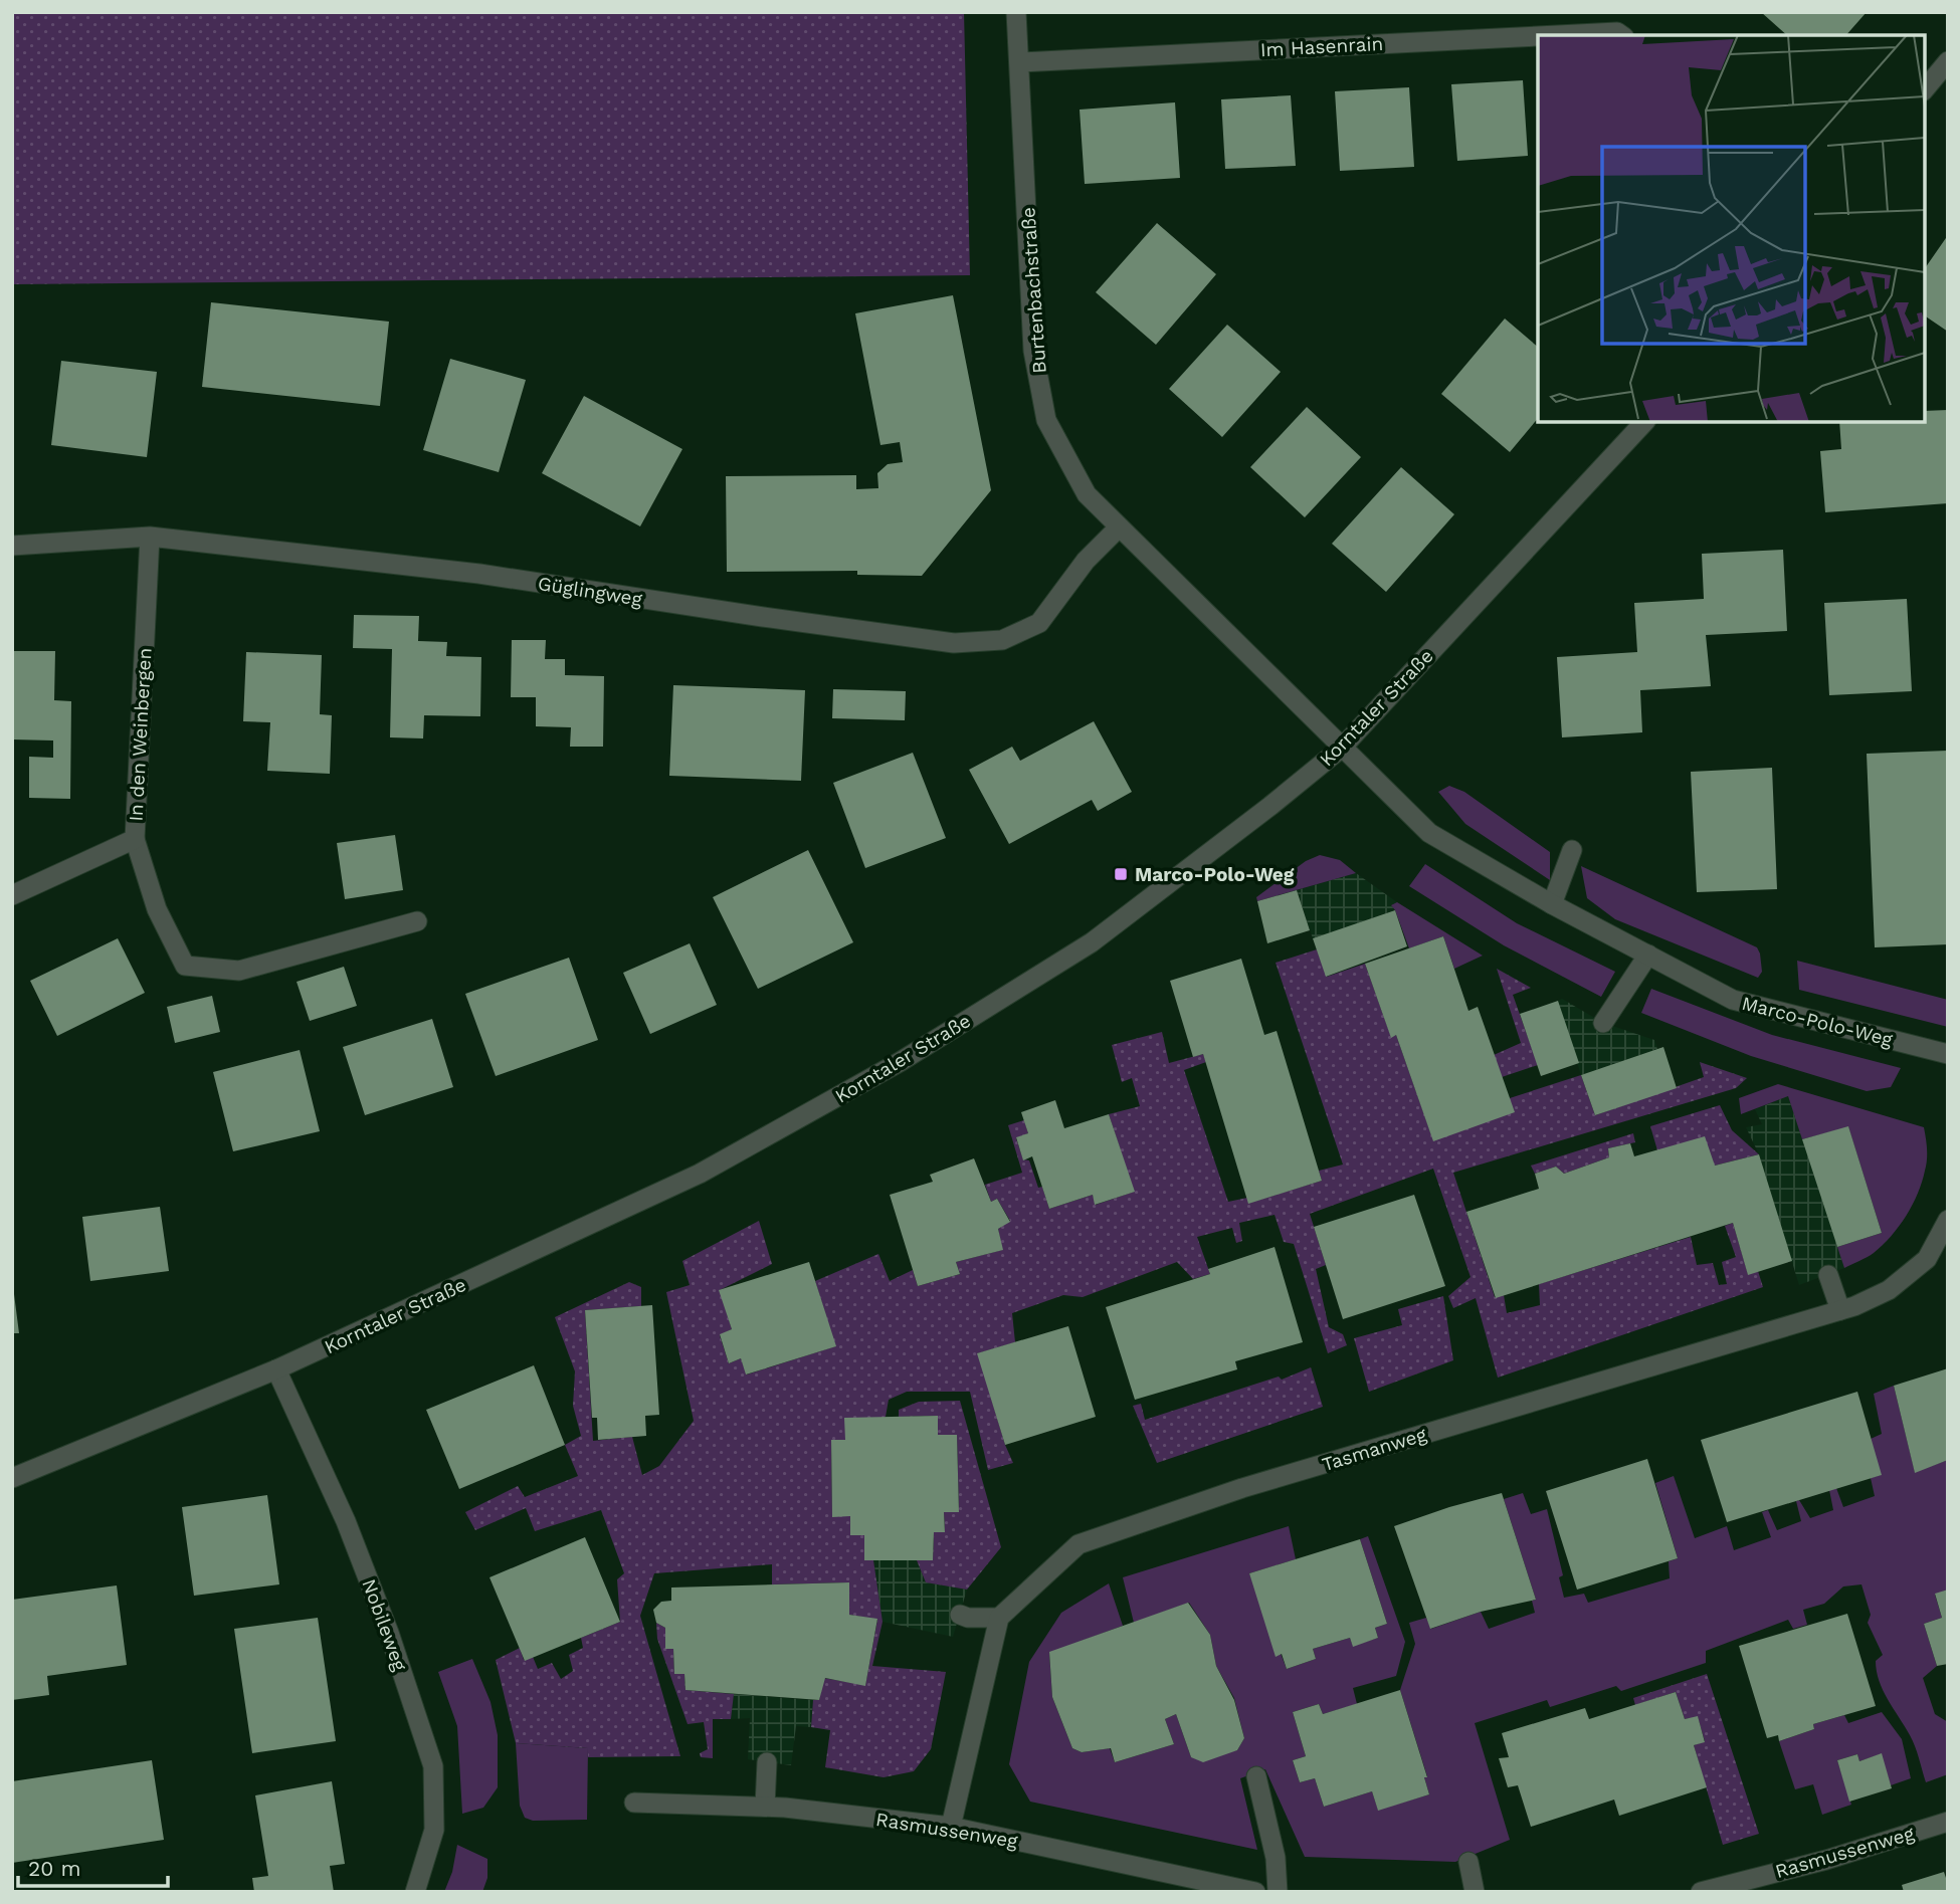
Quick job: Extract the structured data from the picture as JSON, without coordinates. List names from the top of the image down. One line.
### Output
{"streets":{"street":["Im Hasenrain","Burtenbachstraße","Güglingweg","Korntaler Straße","In den Weinbergen","Marco-Polo-Weg","Tasmanweg","Nobileweg","Rasmussenweg"]},"crossings":[["Im Hasenrain","Burtenbachstraße"],["Burtenbachstraße","Güglingweg"],["Burtenbachstraße","Korntaler Straße"],["Burtenbachstraße","Marco-Polo-Weg"],["Güglingweg","In den Weinbergen"],["Korntaler Straße","Marco-Polo-Weg"],["Korntaler Straße","Nobileweg"]],"places":{"transit":["Marco-Polo-Weg"]},"scale_bar":"20 m"}
